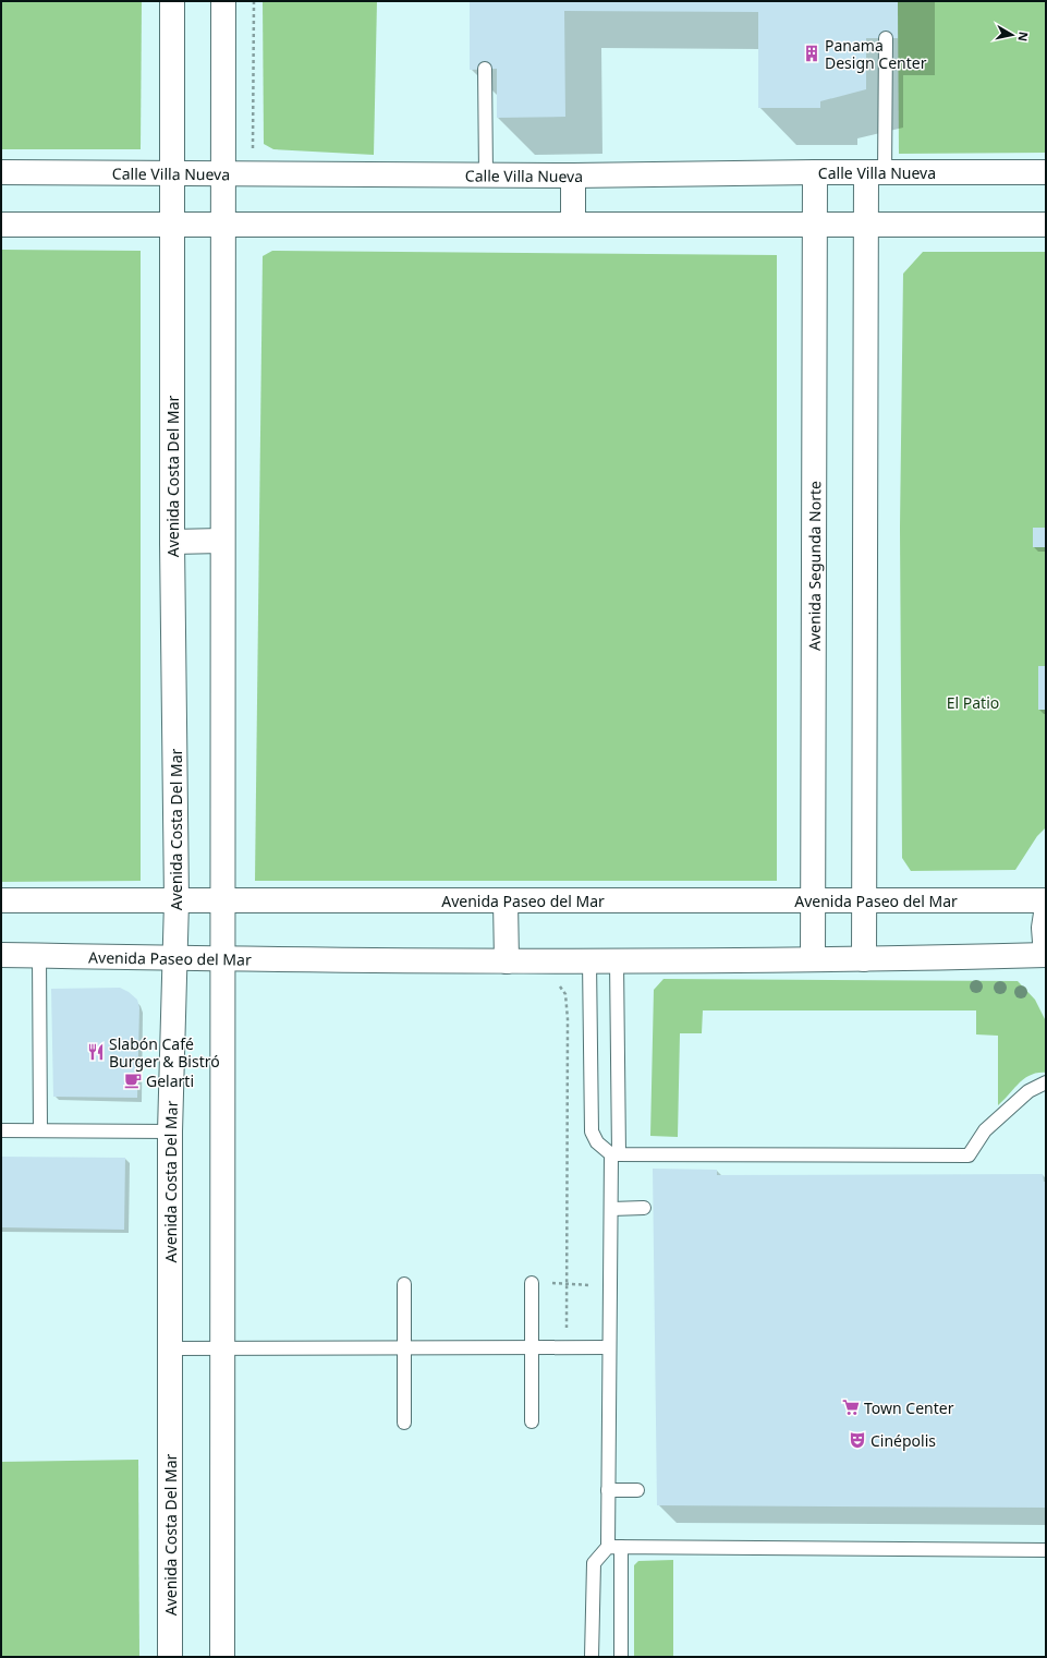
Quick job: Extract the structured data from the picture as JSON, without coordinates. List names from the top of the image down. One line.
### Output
{"streets":{"street":["Calle Villa Nueva","Avenida Costa Del Mar","Avenida Segunda Norte","Avenida Paseo del Mar"]},"crossings":[["Calle Villa Nueva","Avenida Costa Del Mar"],["Calle Villa Nueva","Avenida Segunda Norte"],["Avenida Costa Del Mar","Avenida Paseo del Mar"],["Avenida Segunda Norte","Avenida Paseo del Mar"]],"parks":["El Patio"],"places":{"building":["Panama Design Center"],"restaurant":["Slabón Café Burger & Bistró"],"cafe":["Gelarti"],"supermarket":["Town Center"],"theatre":["Cinépolis"]},"north":"right"}
